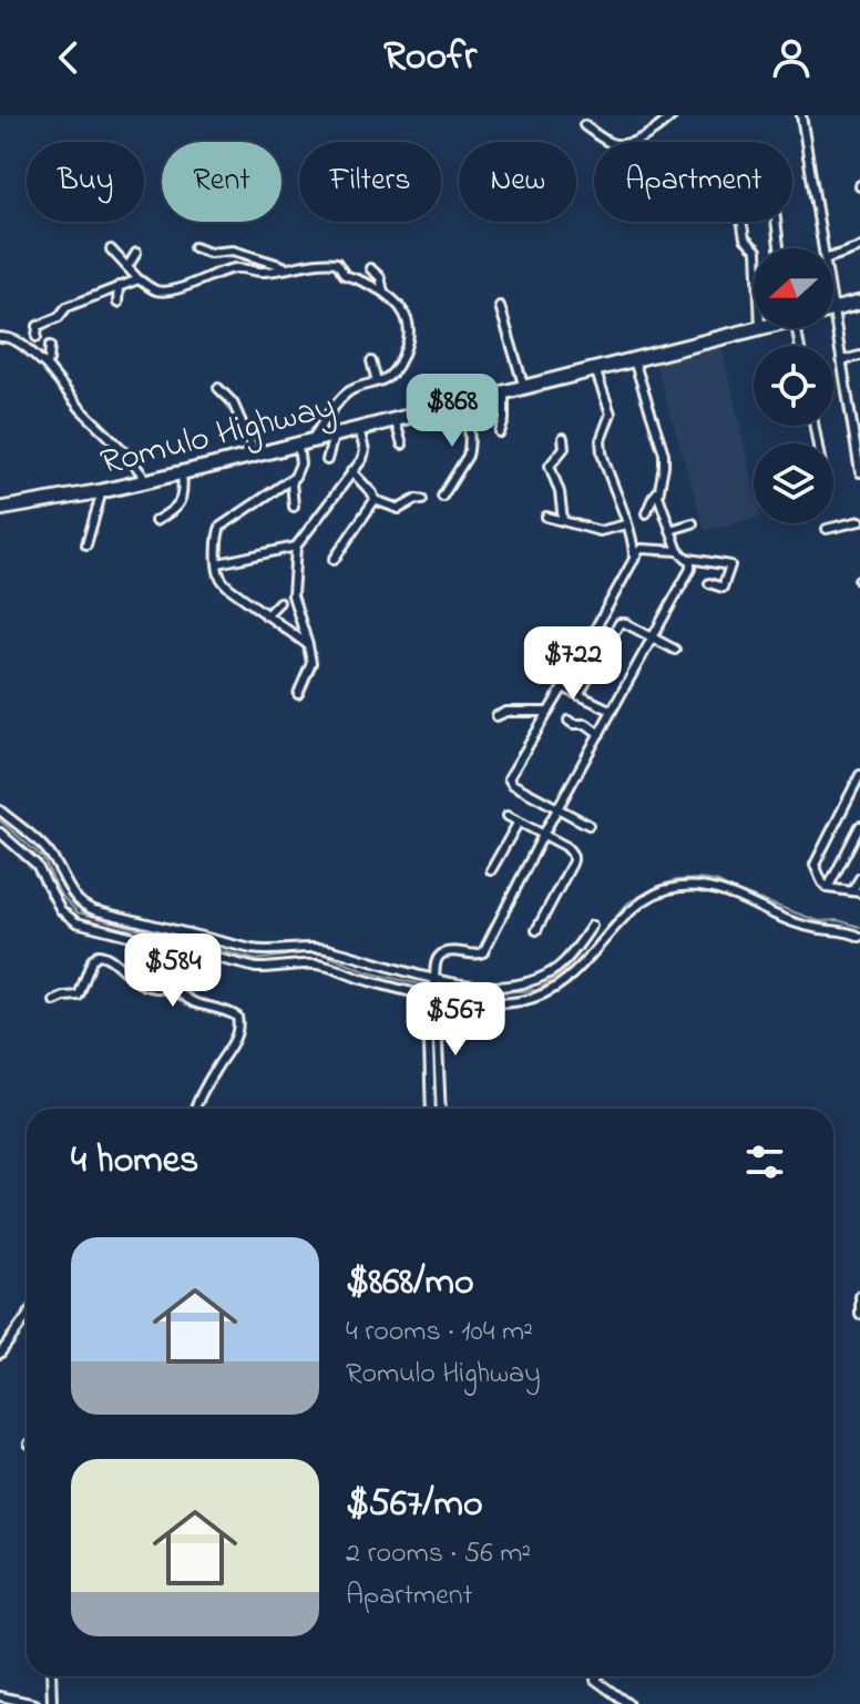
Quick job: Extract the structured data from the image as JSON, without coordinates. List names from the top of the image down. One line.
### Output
{"streets":{"highway":["Romulo Highway"]},"north":"left","page":{"header":"Roofr","chip":["Buy","Rent","Filters","New","Apartment"],"price":["$868","$722","$584","$567"],"heading":"4 homes","list":[{"name":"$868/mo","note":"4 rooms · 104 m² · Romulo Highway"},{"name":"$567/mo","note":"2 rooms · 56 m² · Apartment"}]}}
